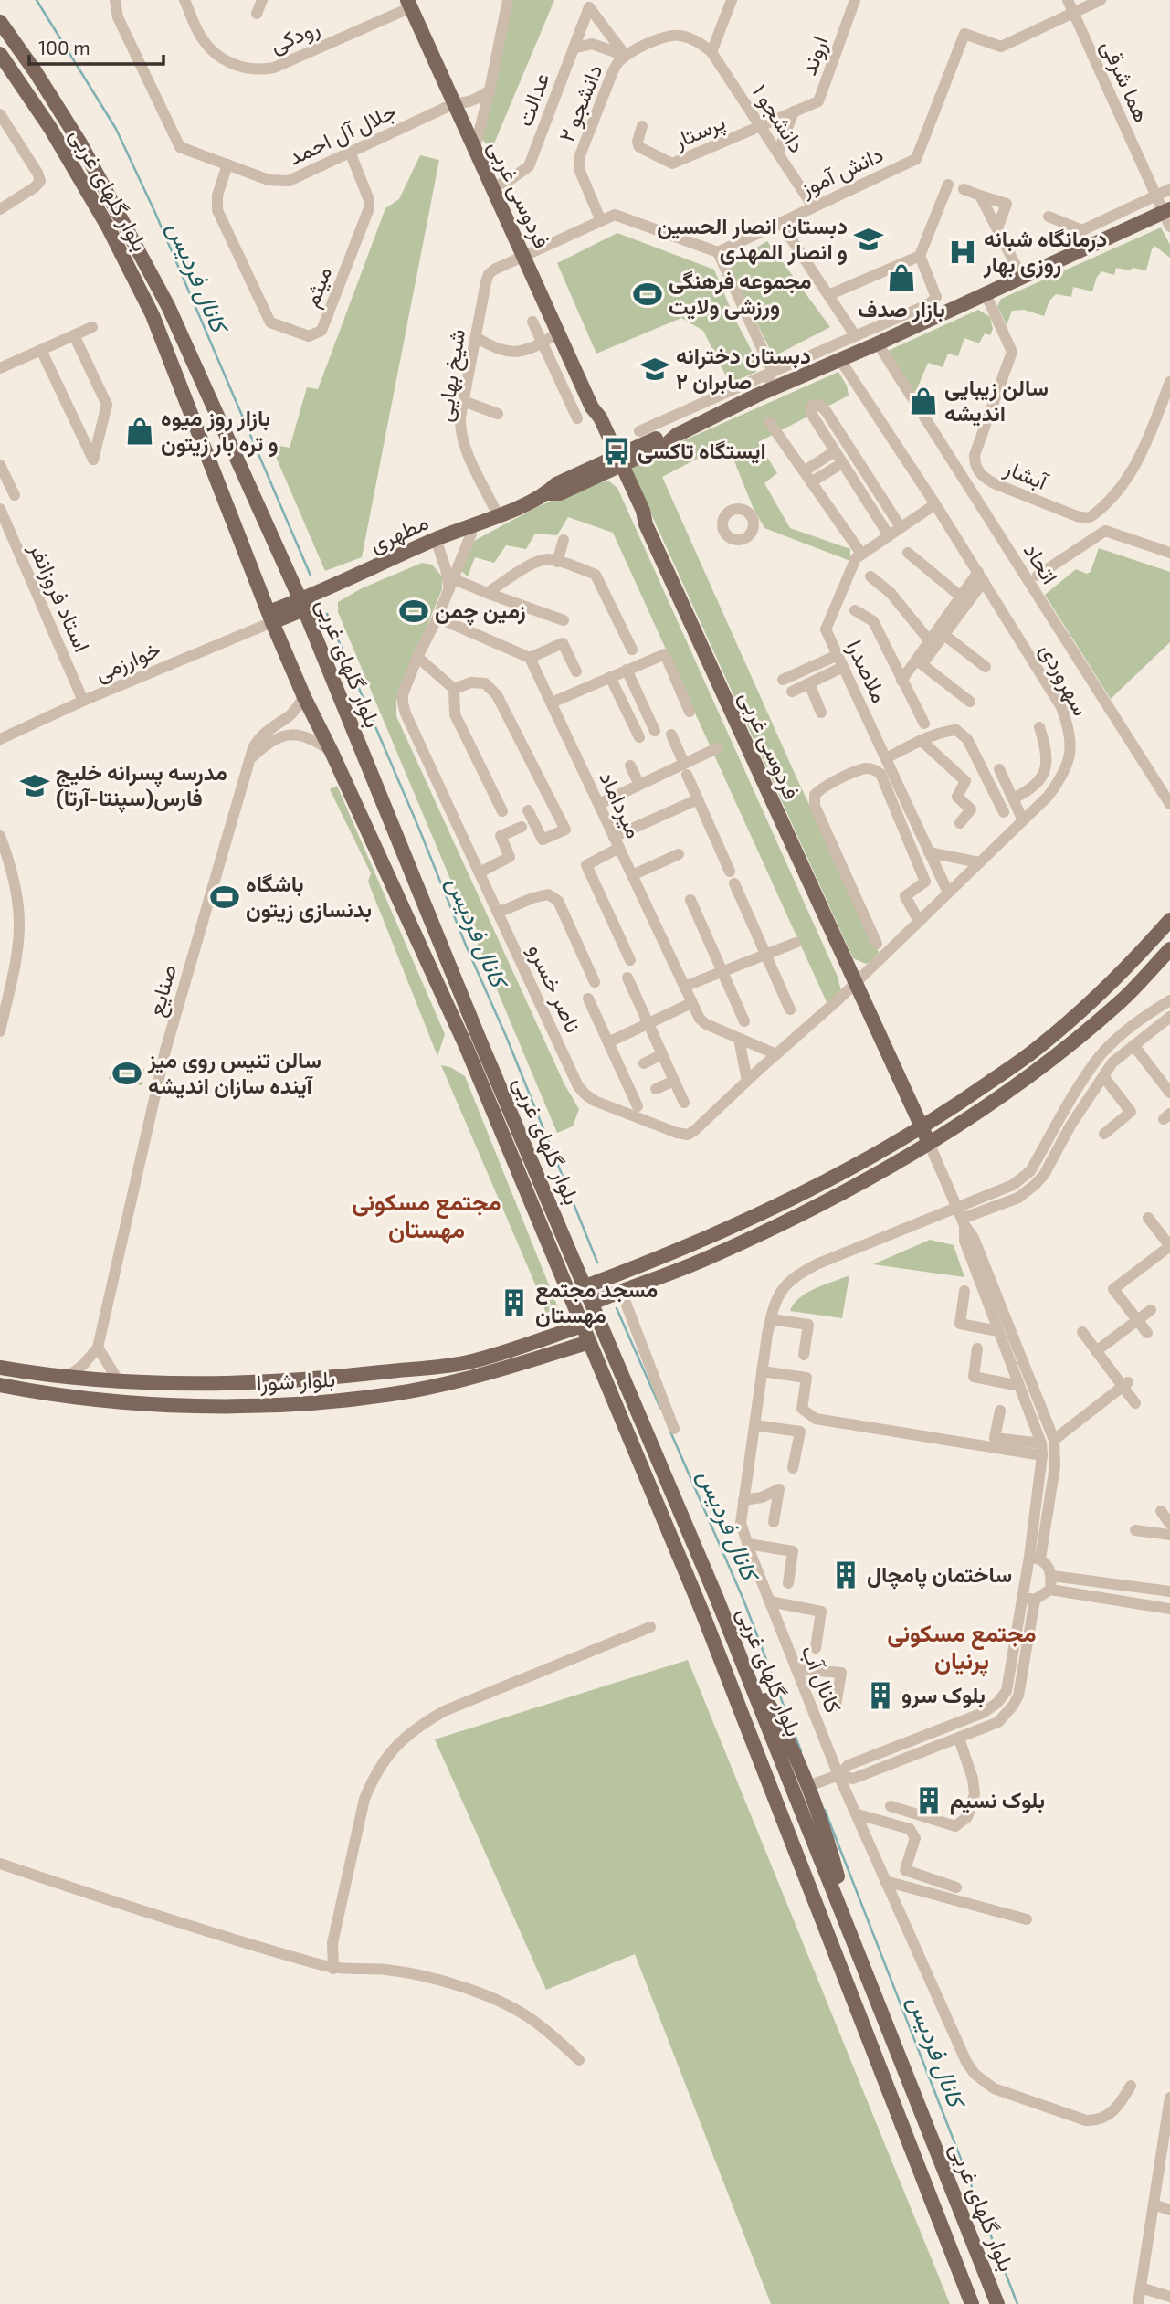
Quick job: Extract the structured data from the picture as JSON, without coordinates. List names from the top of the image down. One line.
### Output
{"streets":{"main road":["بلوار گلهای غربی","فردوسی غربی","مطهری","بلوار شورا"],"street":["رودکی","اروند","هما شرقی","عدالت","دانشجو ۲","دانشجو ۱","پرستار","جلال آل احمد","دانش آموز","میثم","شیخ بهایی","آبشار","اتحاد","استاد فروزانفر","خوارزمی","ملاصدرا","سهروردی","میرداماد","ناصر خسرو","صنایع","کانال آب"]},"crossings":[["رودکی","فردوسی غربی"],["اروند","دانشجو ۱"],["اروند","پرستار"],["هما شرقی","دانش آموز"],["هما شرقی","مطهری"],["عدالت","دانشجو ۲"],["عدالت","فردوسی غربی"],["دانشجو ۲","دانشجو ۱"],["دانشجو ۱","پرستار"],["دانشجو ۱","دانش آموز"],["جلال آل احمد","فردوسی غربی"],["جلال آل احمد","میثم"],["بلوار گلهای غربی","مطهری"],["بلوار گلهای غربی","خوارزمی"],["بلوار گلهای غربی","صنایع"],["بلوار گلهای غربی","بلوار شورا"],["فردوسی غربی","شیخ بهایی"],["فردوسی غربی","مطهری"],["فردوسی غربی","سهروردی"],["فردوسی غربی","ناصر خسرو"],["شیخ بهایی","مطهری"],["آبشار","مطهری"],["مطهری","اتحاد"],["مطهری","خوارزمی"],["مطهری","سهروردی"],["مطهری","ناصر خسرو"],["استاد فروزانفر","خوارزمی"],["ملاصدرا","سهروردی"],["سهروردی","ناصر خسرو"],["میرداماد","ناصر خسرو"]],"districts":["مجتمع مسکونی مهستان","مجتمع مسکونی پرنیان"],"water":["کانال فردیس"],"places":{"school or university":["دبستان انصار الحسین و انصار المهدی","دبستان دخترانه صابران ۲","مدرسه پسرانه خلیج فارس(سپنتا-آرتا)"],"hospital":["درمانگاه شبانه روزی بهار"],"shop":["بازار صدف","سالن زیبایی اندیشه","بازار روز میوه و تره بار زیتون"],"sports":["مجموعه فرهنگی ورزشی ولایت","زمین چمن","باشگاه بدنسازی زیتون","سالن تنیس روی میز آینده سازان اندیشه"],"bus stop":["ایستگاه تاکسی"],"building":["مسجد مجتمع مهستان","ساختمان پامچال","بلوک سرو","بلوک نسیم"]},"scale_bar":"100 m"}
